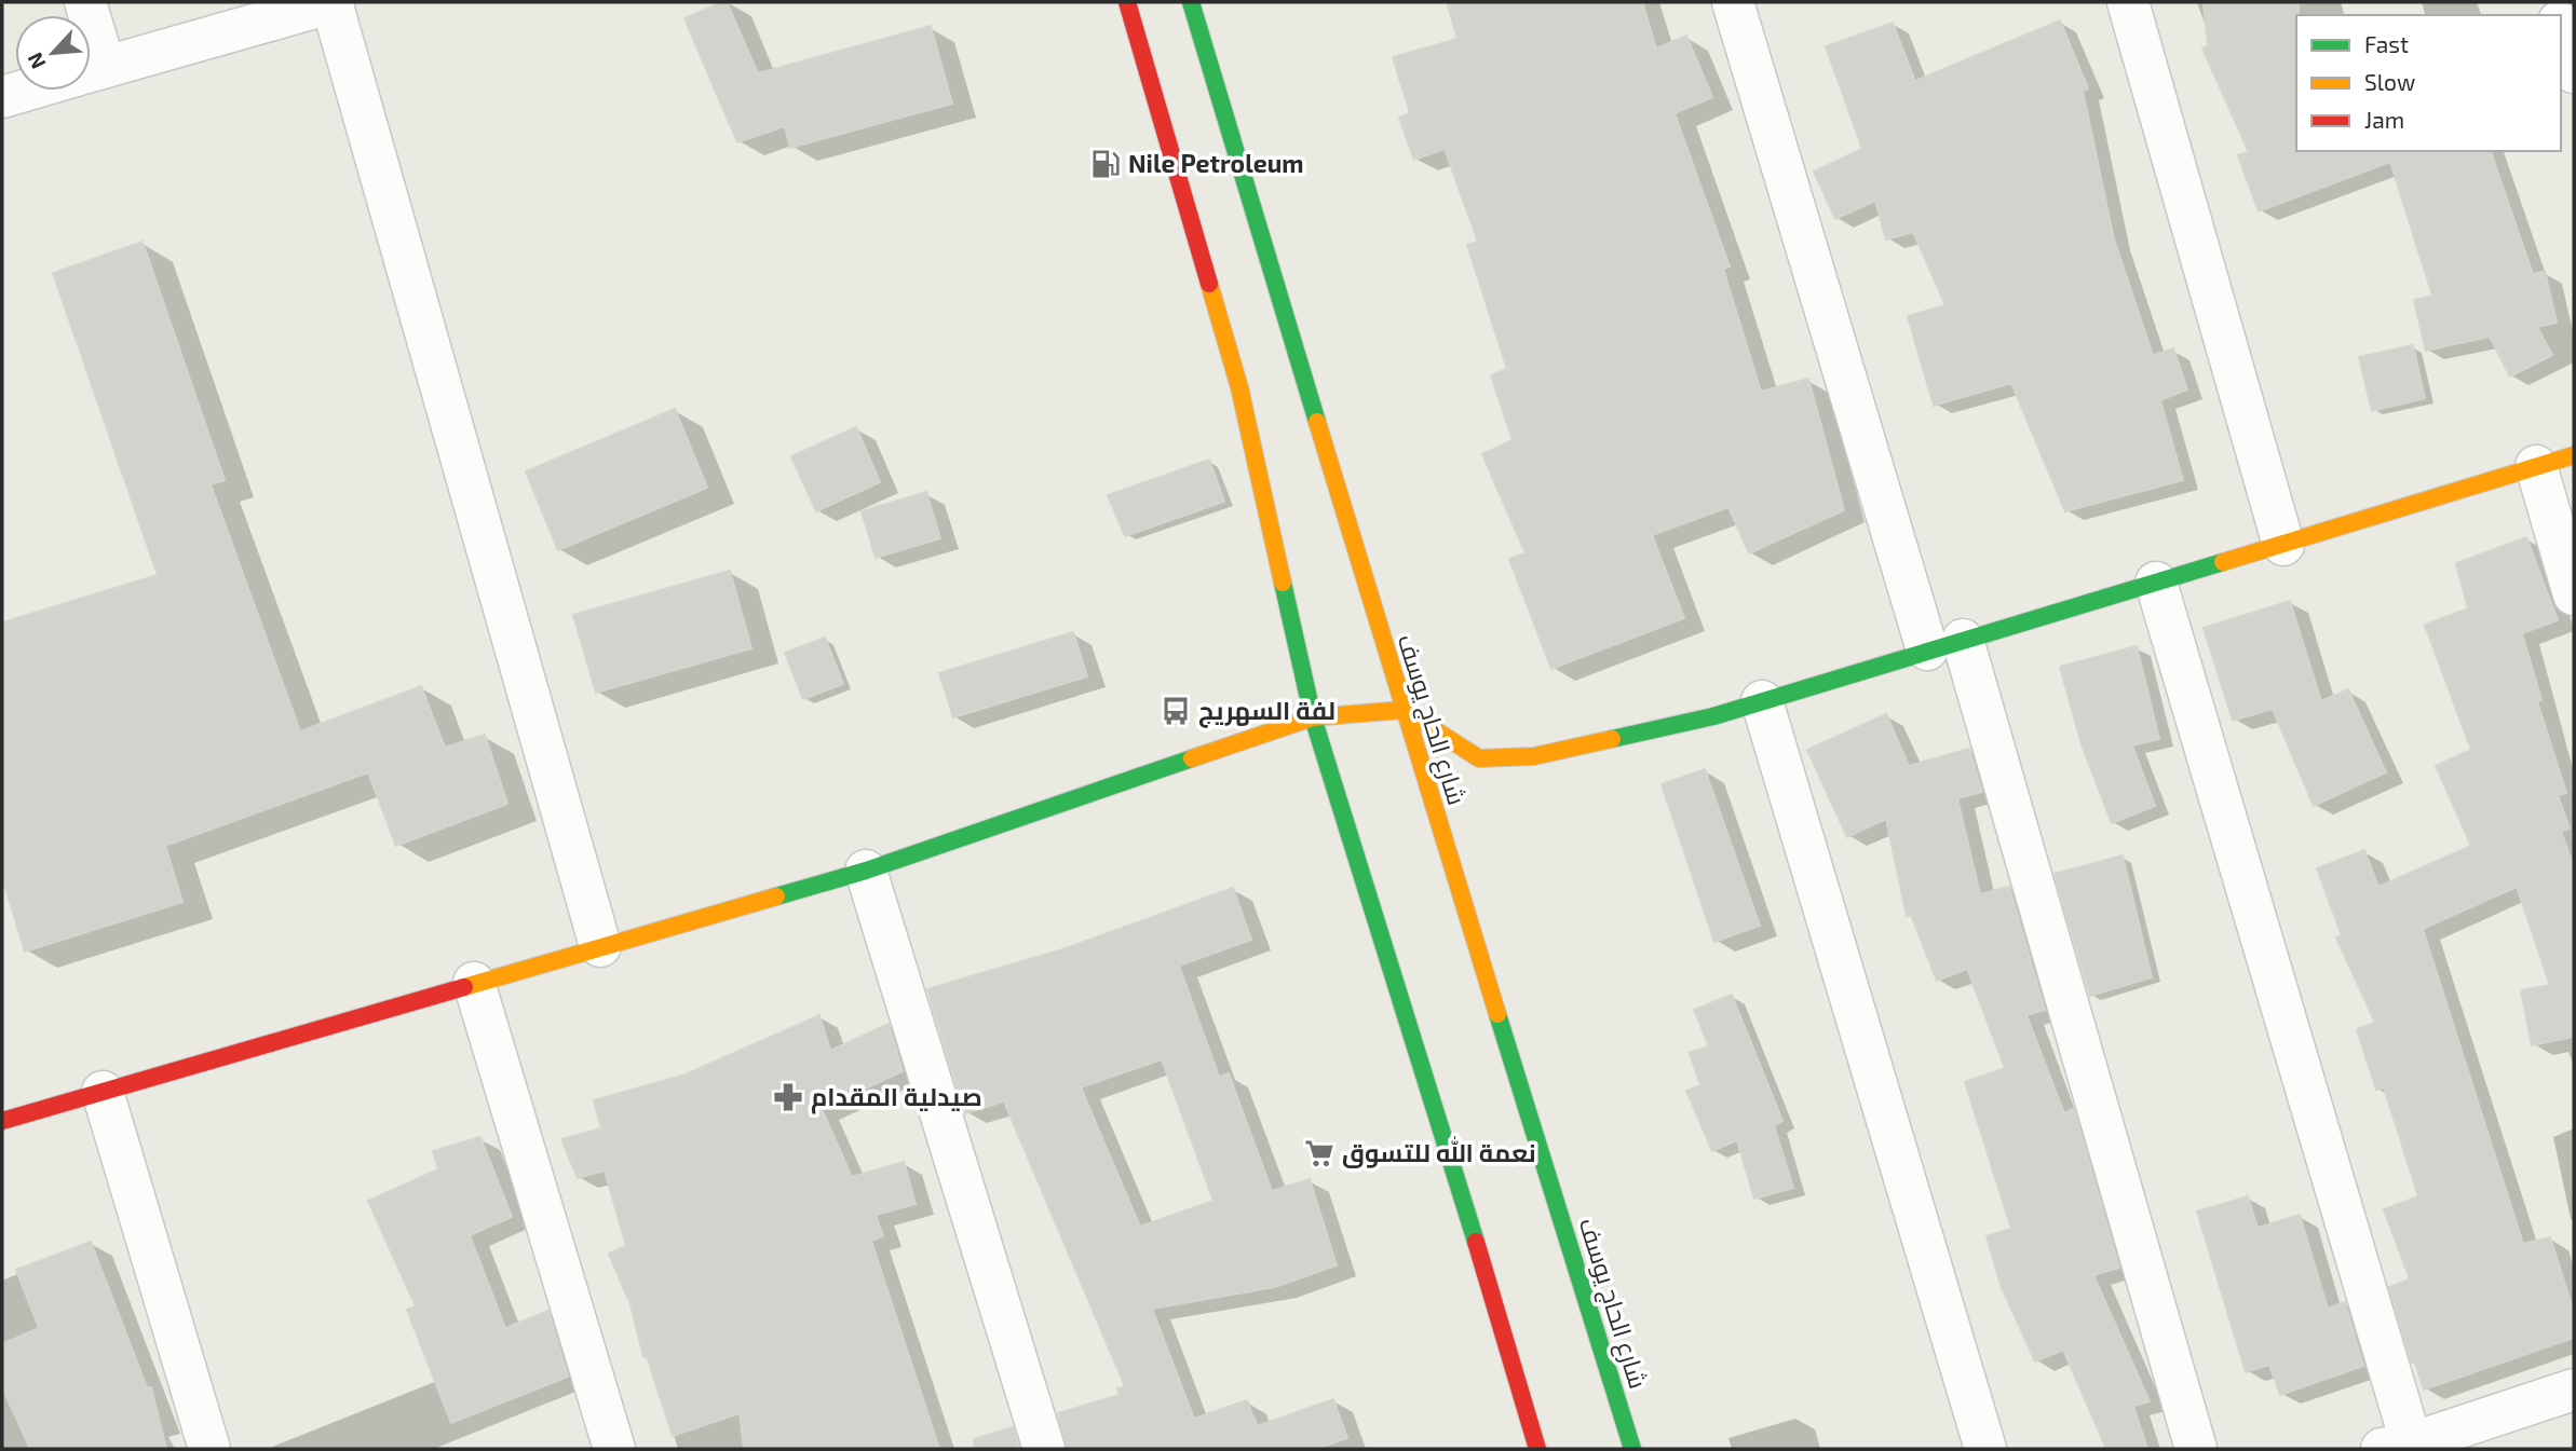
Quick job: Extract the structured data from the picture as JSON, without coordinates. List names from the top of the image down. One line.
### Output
{"streets":{"main road":["شارع الحاج يوسف"]},"places":{"fuel station":["Nile Petroleum"],"bus stop":["لفة السهريج"],"pharmacy":["صيدلية المقدام"],"supermarket":["نعمة الله للتسوق"]},"legend":["Fast","Slow","Jam"],"north":"bottom left"}
